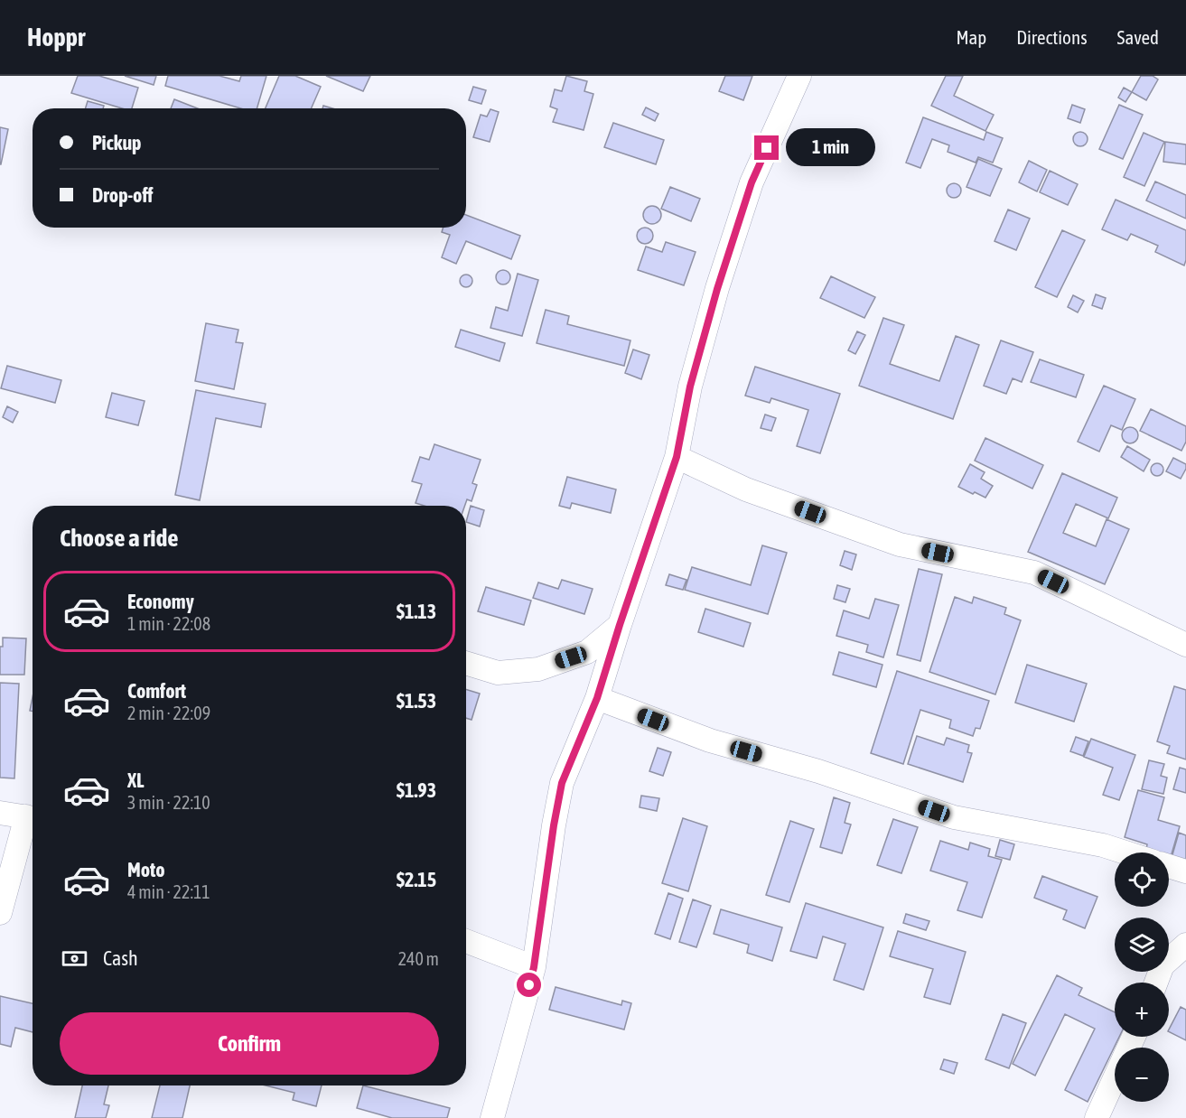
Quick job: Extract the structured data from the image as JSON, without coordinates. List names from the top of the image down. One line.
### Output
{"page":{"header":"Hoppr","nav":["Map","Directions","Saved"],"banner":["Pickup","Drop-off"],"bubble":"1 min","heading":"Choose a ride","list":[{"name":"Economy","note":"1 min · 22:08","value":"$1.13"},{"name":"Comfort","note":"2 min · 22:09","value":"$1.53"},{"name":"XL","note":"3 min · 22:10","value":"$1.93"},{"name":"Moto","note":"4 min · 22:11","value":"$2.15"}],"map_buttons":["+","−"],"pay":["Cash","240 m"],"buttons":"Confirm"}}
